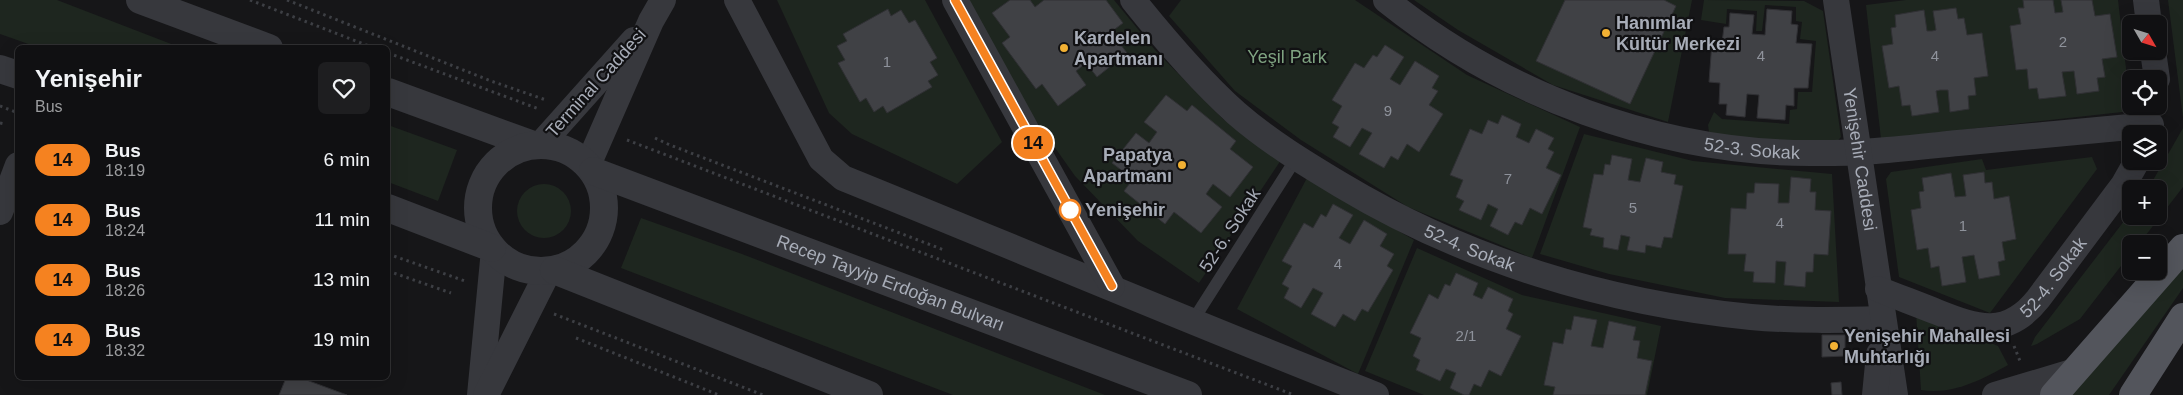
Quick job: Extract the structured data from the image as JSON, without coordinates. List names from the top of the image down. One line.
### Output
{"streets":{"street":["Terminal Caddesi","52-3. Sokak","Yenişehir Caddesi","52-4. Sokak","Recep Tayyip Erdoğan Bulvarı"],"lane":["52-6. Sokak"]},"crossings":[["Terminal Caddesi","Recep Tayyip Erdoğan Bulvarı"],["52-3. Sokak","Yenişehir Caddesi"],["Yenişehir Caddesi","52-4. Sokak"],["52-6. Sokak","52-4. Sokak"]],"parks":["Yeşil Park"],"places":["Hanımlar Kültür Merkezi","Kardelen Apartmanı","Papatya Apartmanı","Yenişehir","Yenişehir Mahallesi Muhtarlığı"],"lines":["bus line 14"],"house_numbers":["2","4","4","1","9","7","5","4","1","4","2/1"],"north":"bottom right","page":{"on_map":"14","map_buttons":["+","−"],"heading":["Yenişehir","Bus"],"list":[{"mark":"14","name":"Bus","note":"18:19","value":"6 min"},{"mark":"14","name":"Bus","note":"18:24","value":"11 min"},{"mark":"14","name":"Bus","note":"18:26","value":"13 min"},{"mark":"14","name":"Bus","note":"18:32","value":"19 min"}]}}
